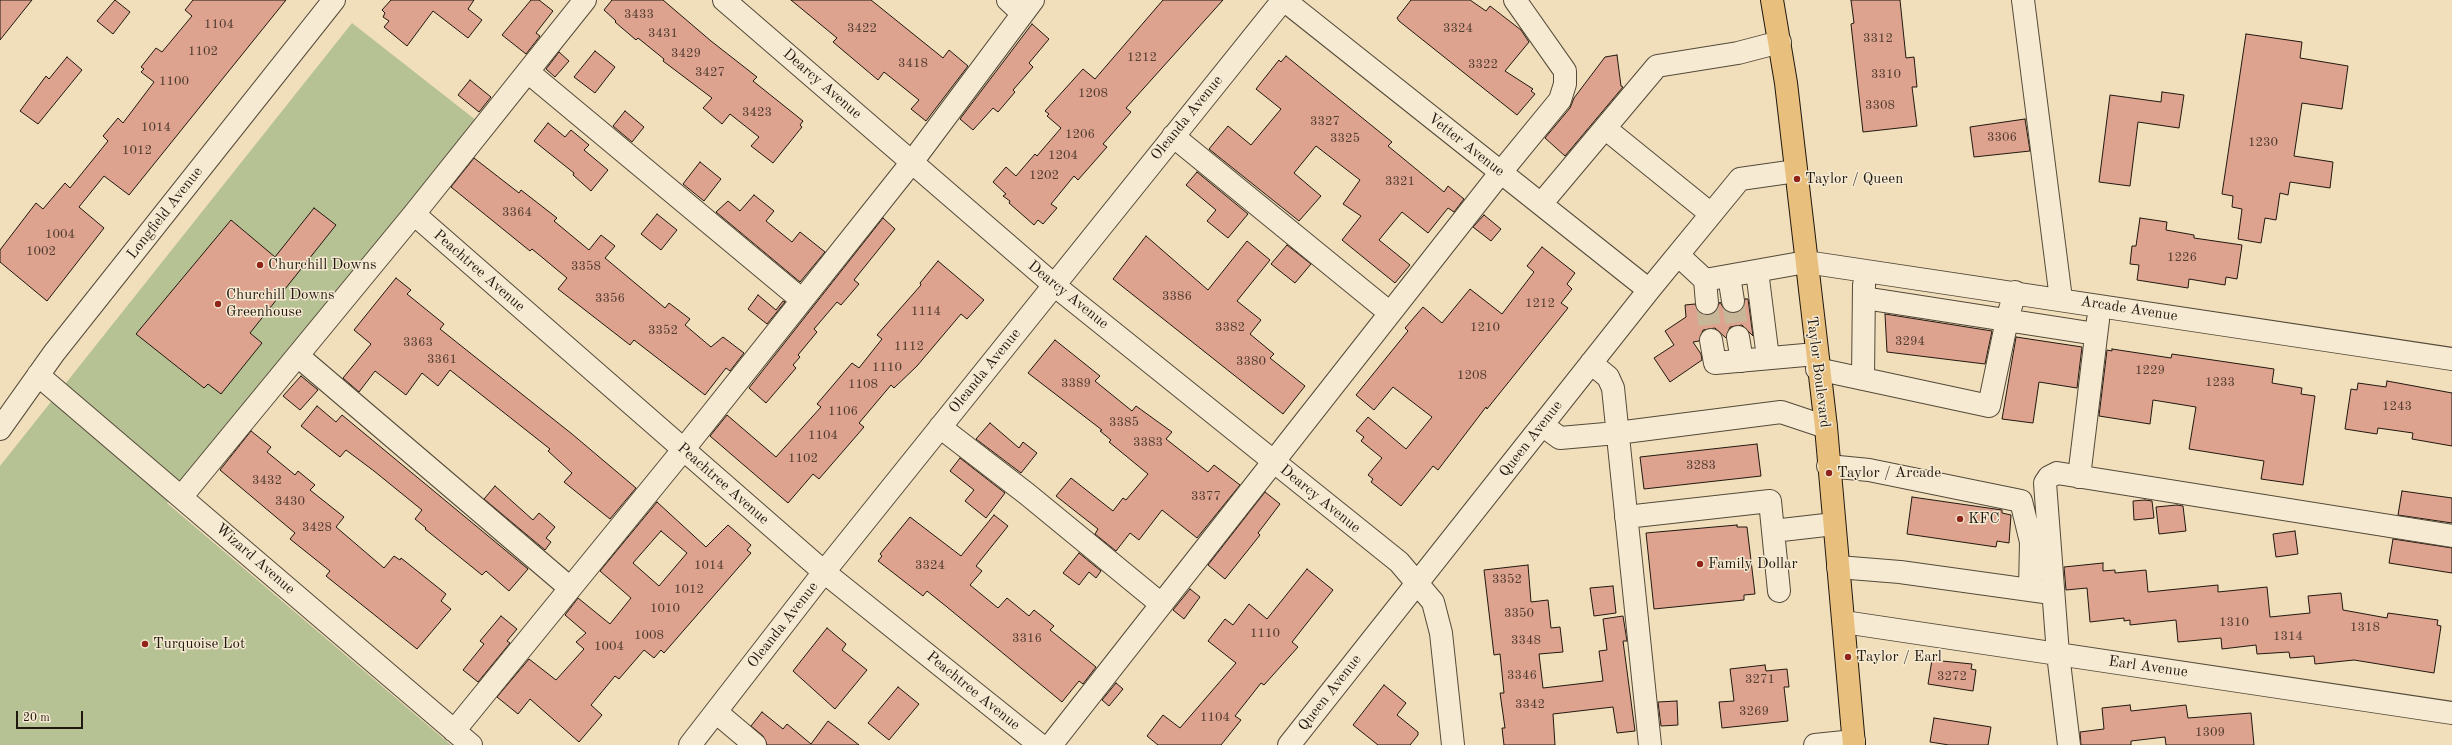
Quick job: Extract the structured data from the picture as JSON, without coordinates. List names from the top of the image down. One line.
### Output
{"streets":{"main road":["Taylor Boulevard"],"street":["Dearcy Avenue","Oleanda Avenue","Vetter Avenue","Longfield Avenue","Peachtree Avenue","Arcade Avenue","Queen Avenue","Wizard Avenue","Earl Avenue"]},"crossings":[["Dearcy Avenue","Oleanda Avenue"],["Dearcy Avenue","Queen Avenue"],["Oleanda Avenue","Vetter Avenue"],["Oleanda Avenue","Peachtree Avenue"],["Vetter Avenue","Queen Avenue"],["Longfield Avenue","Wizard Avenue"],["Arcade Avenue","Taylor Boulevard"],["Taylor Boulevard","Queen Avenue"],["Taylor Boulevard","Earl Avenue"]],"places":["Taylor / Queen","Churchill Downs","Churchill Downs Greenhouse","Taylor / Arcade","KFC","Family Dollar","Turquoise Lot","Taylor / Earl"],"house_numbers":["3433","1104","3422","3324","3431","3312","1102","3429","1212","3418","3322","3427","3310","1100","1208","3308","3423","3327","1014","1206","3306","3325","1230","1012","1204","1202","3321","3364","1004","1002","1226","3358","3386","3356","1212","1114","3382","1210","3352","3294","3363","1112","3361","3380","1110","1229","1208","1233","3389","1108","1243","1106","3385","1104","3383","1102","3283","3432","3377","3430","3428","1014","3324","3352","1012","1010","3350","1310","1318","1110","1008","1314","3316","3348","1004","3346","3272","3271","3342","3269","1104","1309"],"scale_bar":"20 m"}
